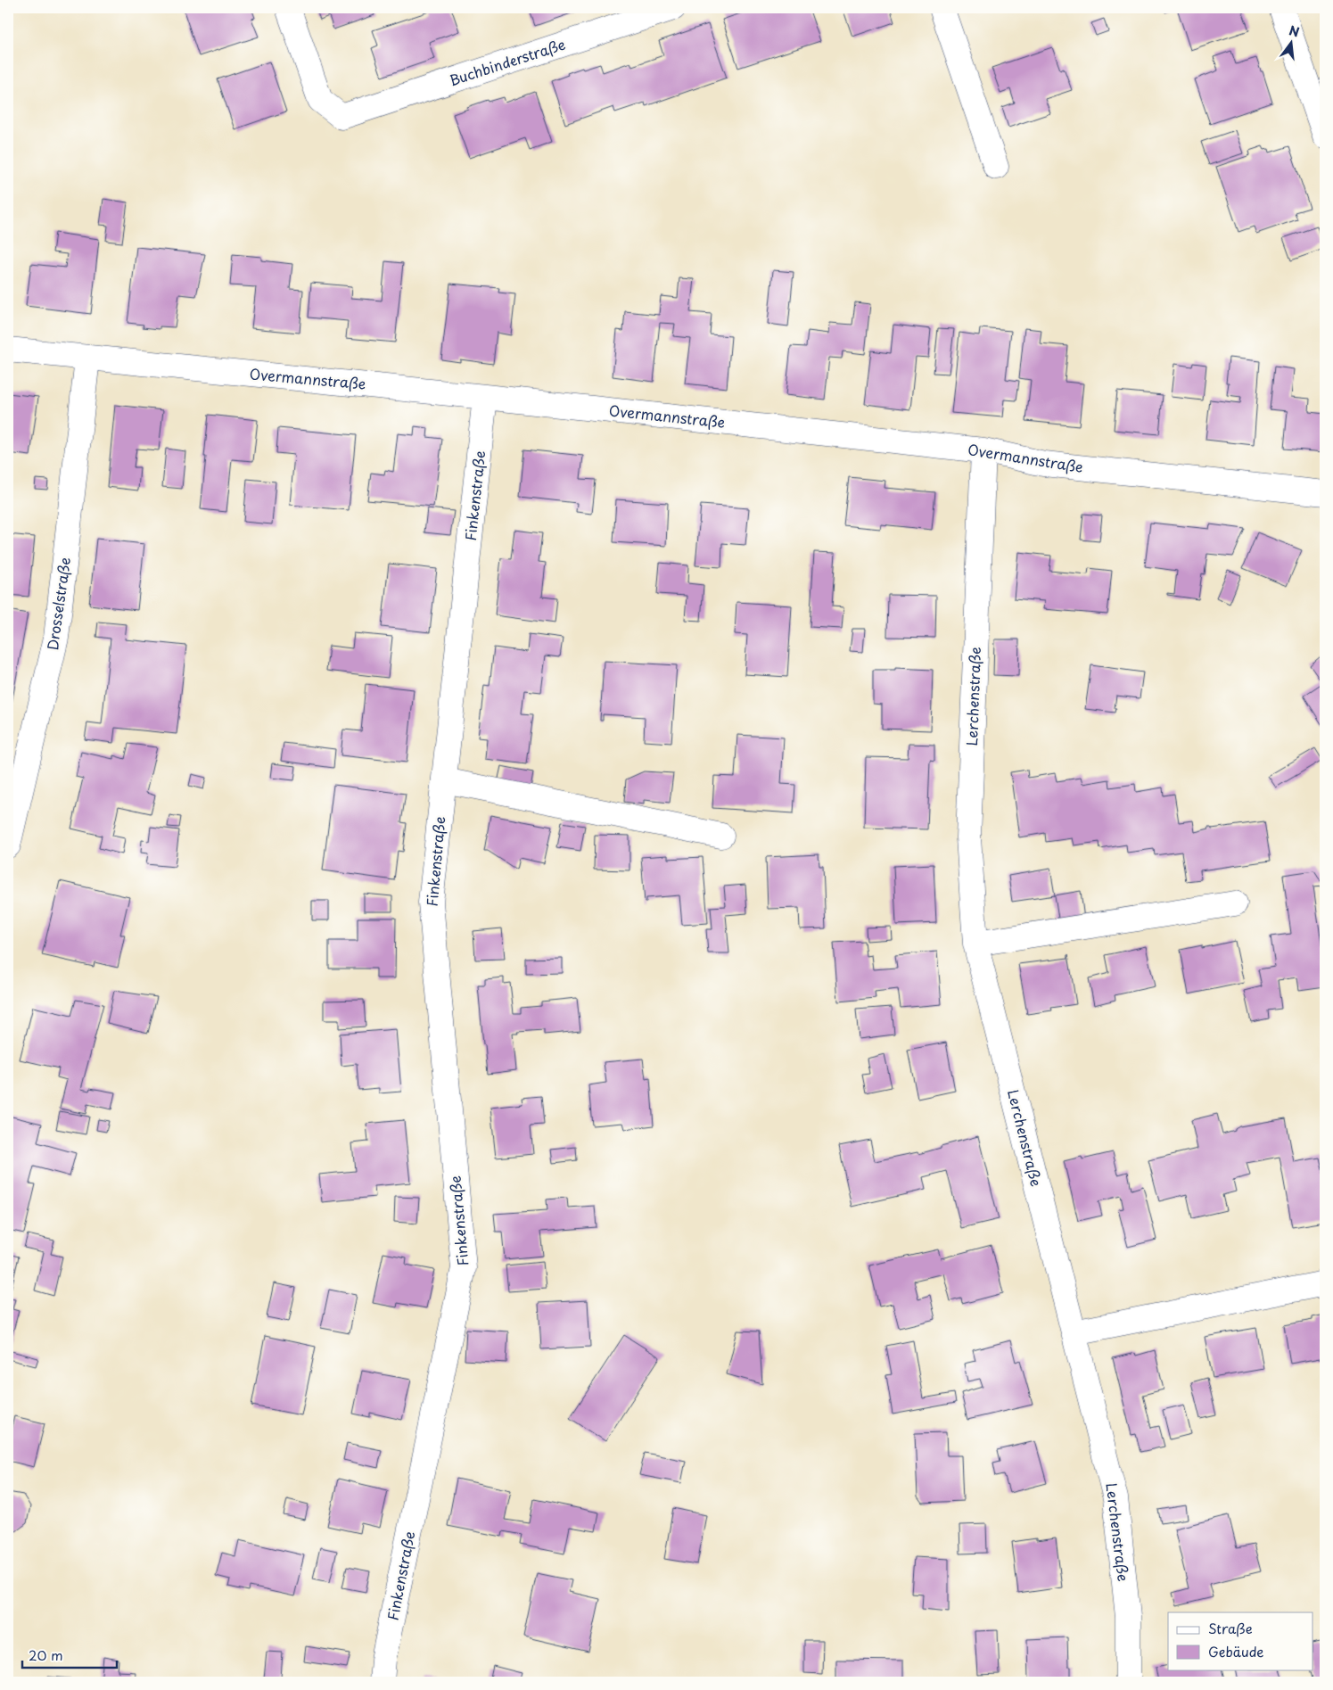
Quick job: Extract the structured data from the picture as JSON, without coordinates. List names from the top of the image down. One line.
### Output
{"streets":{"street":["Buchbinderstraße","Overmannstraße","Finkenstraße","Drosselstraße","Lerchenstraße"]},"crossings":[["Overmannstraße","Finkenstraße"],["Overmannstraße","Drosselstraße"],["Overmannstraße","Lerchenstraße"]],"legend":["Straße","Gebäude"],"scale_bar":"20 m","north":"top"}
